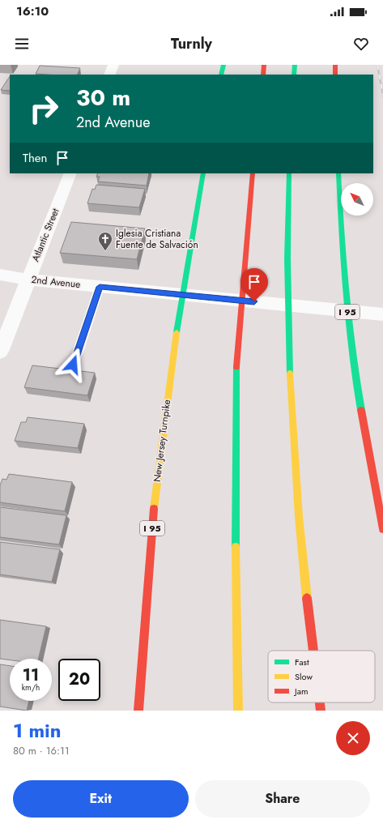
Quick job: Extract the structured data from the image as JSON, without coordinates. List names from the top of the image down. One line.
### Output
{"streets":{"highway":["I 95","New Jersey Turnpike"],"street":["Atlantic Street","2nd Avenue"]},"crossings":[["Atlantic Street","2nd Avenue"]],"places":{"church":["Iglesia Cristiana Fuente de Salvación"]},"legend":["Fast","Slow","Jam"],"north":"top left","page":{"status":"16:10","header":"Turnly","turn":["30 m","2nd Avenue"],"then":"Then","speed":"11 km/h","limit":"20","heading":["1 min","80 m · 16:11"],"buttons":["Exit","Share"]}}
